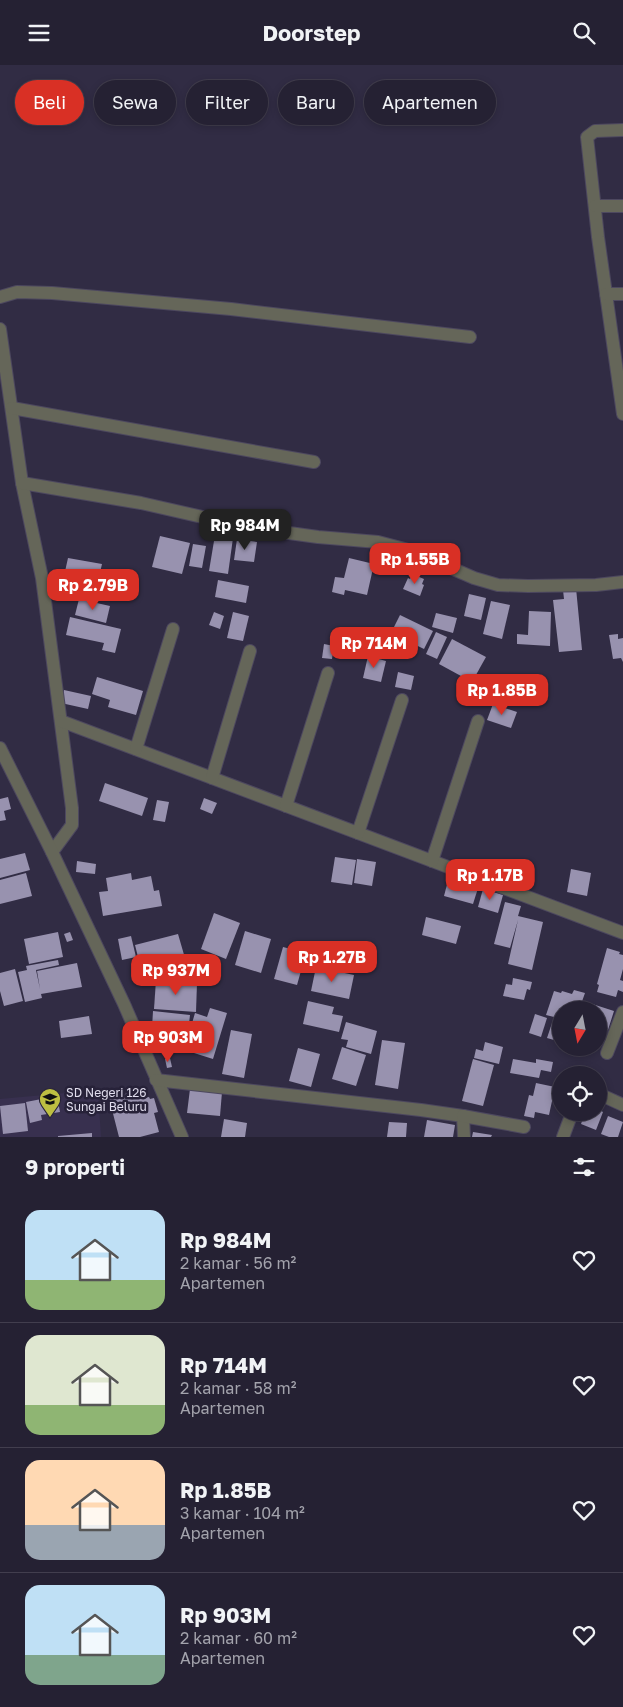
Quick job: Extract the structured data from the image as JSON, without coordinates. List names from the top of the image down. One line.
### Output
{"places":{"school or university":["SD Negeri 126 Sungai Beluru"]},"north":"bottom","page":{"header":"Doorstep","chip":["Beli","Sewa","Filter","Baru","Apartemen"],"price":["Rp 984M","Rp 1.55B","Rp 2.79B","Rp 714M","Rp 1.85B","Rp 1.17B","Rp 1.27B","Rp 937M","Rp 903M"],"heading":"9 properti","list":[{"name":"Rp 984M","note":"2 kamar · 56 m² · Apartemen"},{"name":"Rp 714M","note":"2 kamar · 58 m² · Apartemen"},{"name":"Rp 1.85B","note":"3 kamar · 104 m² · Apartemen"},{"name":"Rp 903M","note":"2 kamar · 60 m² · Apartemen"}]}}
